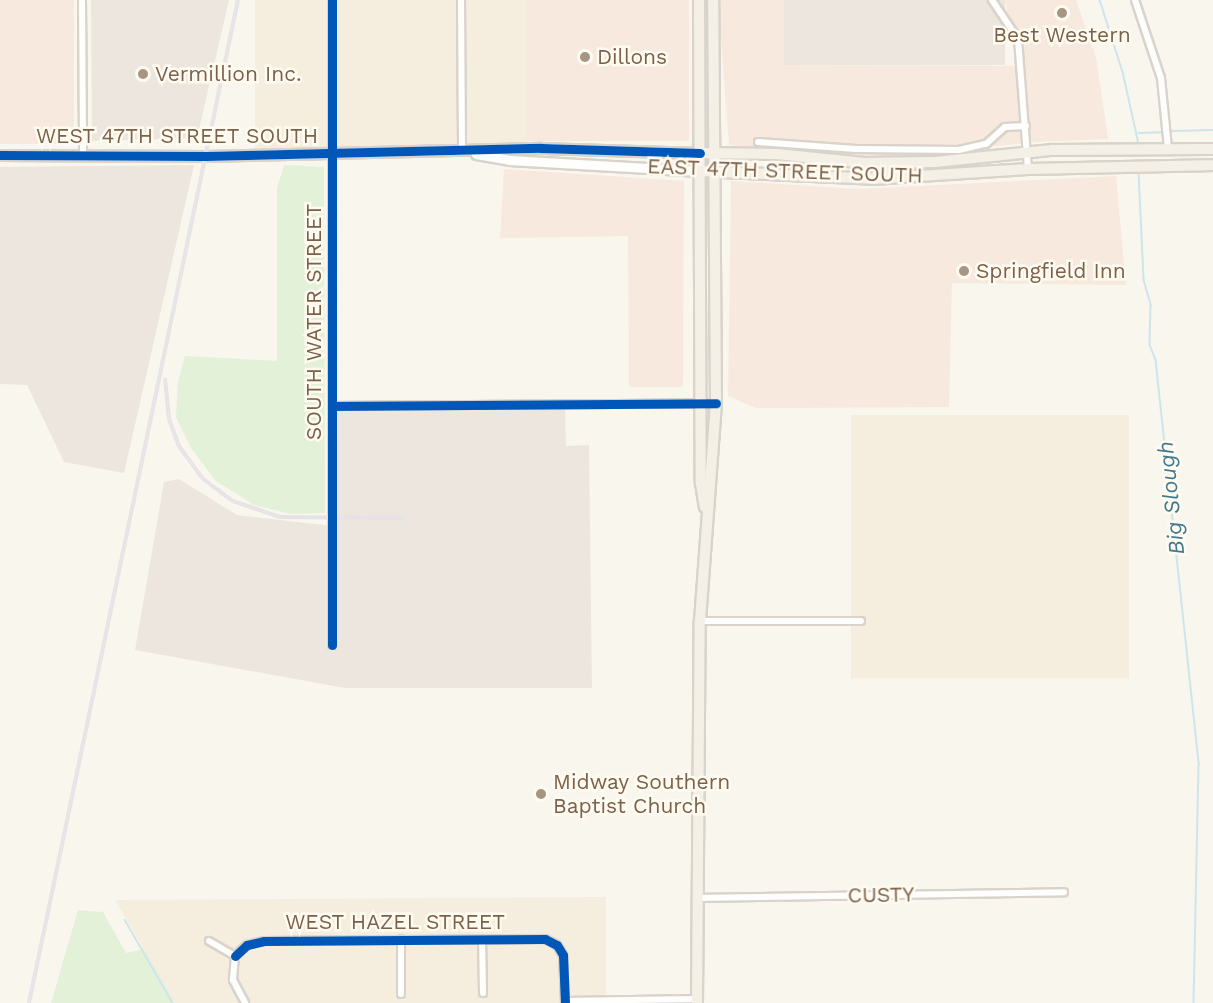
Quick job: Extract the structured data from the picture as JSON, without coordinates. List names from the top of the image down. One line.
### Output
{"streets":{"main road":["EAST 47TH STREET SOUTH"],"street":["WEST 47TH STREET SOUTH","SOUTH WATER STREET","CUSTY","WEST HAZEL STREET"]},"crossings":[["WEST 47TH STREET SOUTH","EAST 47TH STREET SOUTH"],["WEST 47TH STREET SOUTH","SOUTH WATER STREET"]],"water":["Big Slough"],"places":["Best Western","Dillons","Vermillion Inc.","Springfield Inn","Midway Southern Baptist Church"]}
